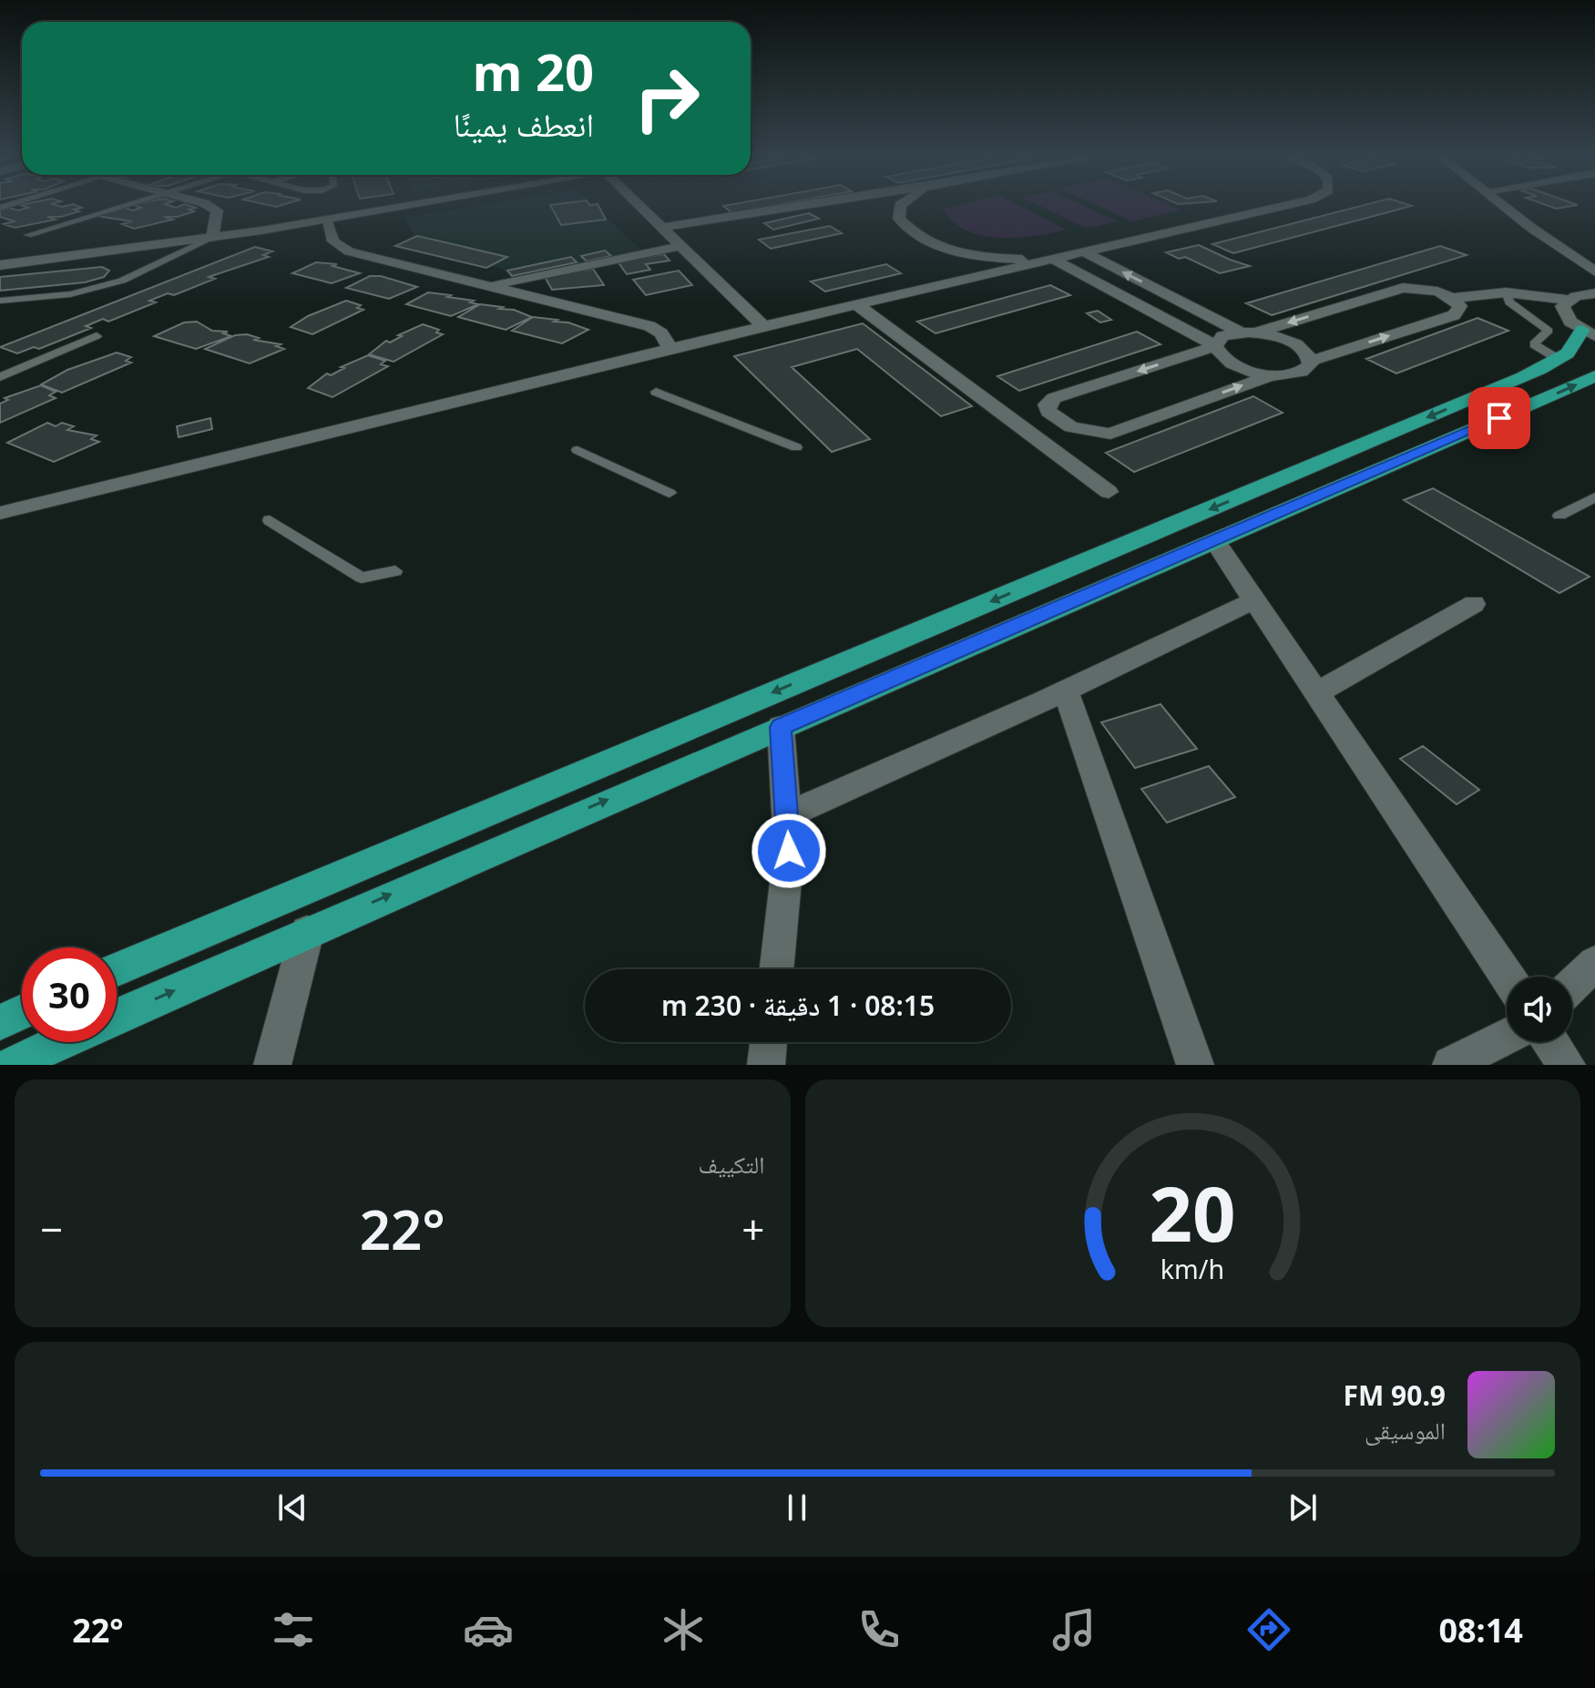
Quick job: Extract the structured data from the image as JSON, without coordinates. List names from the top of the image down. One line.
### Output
{"page":{"turn":["20 m","انعطف يمينًا"],"limit":"30","trip":"08:15 · 1 دقيقة · 230 m","tile":"التكييف","heat":["−","22°","+"],"song":["90.9 FM","الموسيقى"],"tabs":["08:14","22°"],"gauge":["20","km/h"]}}
